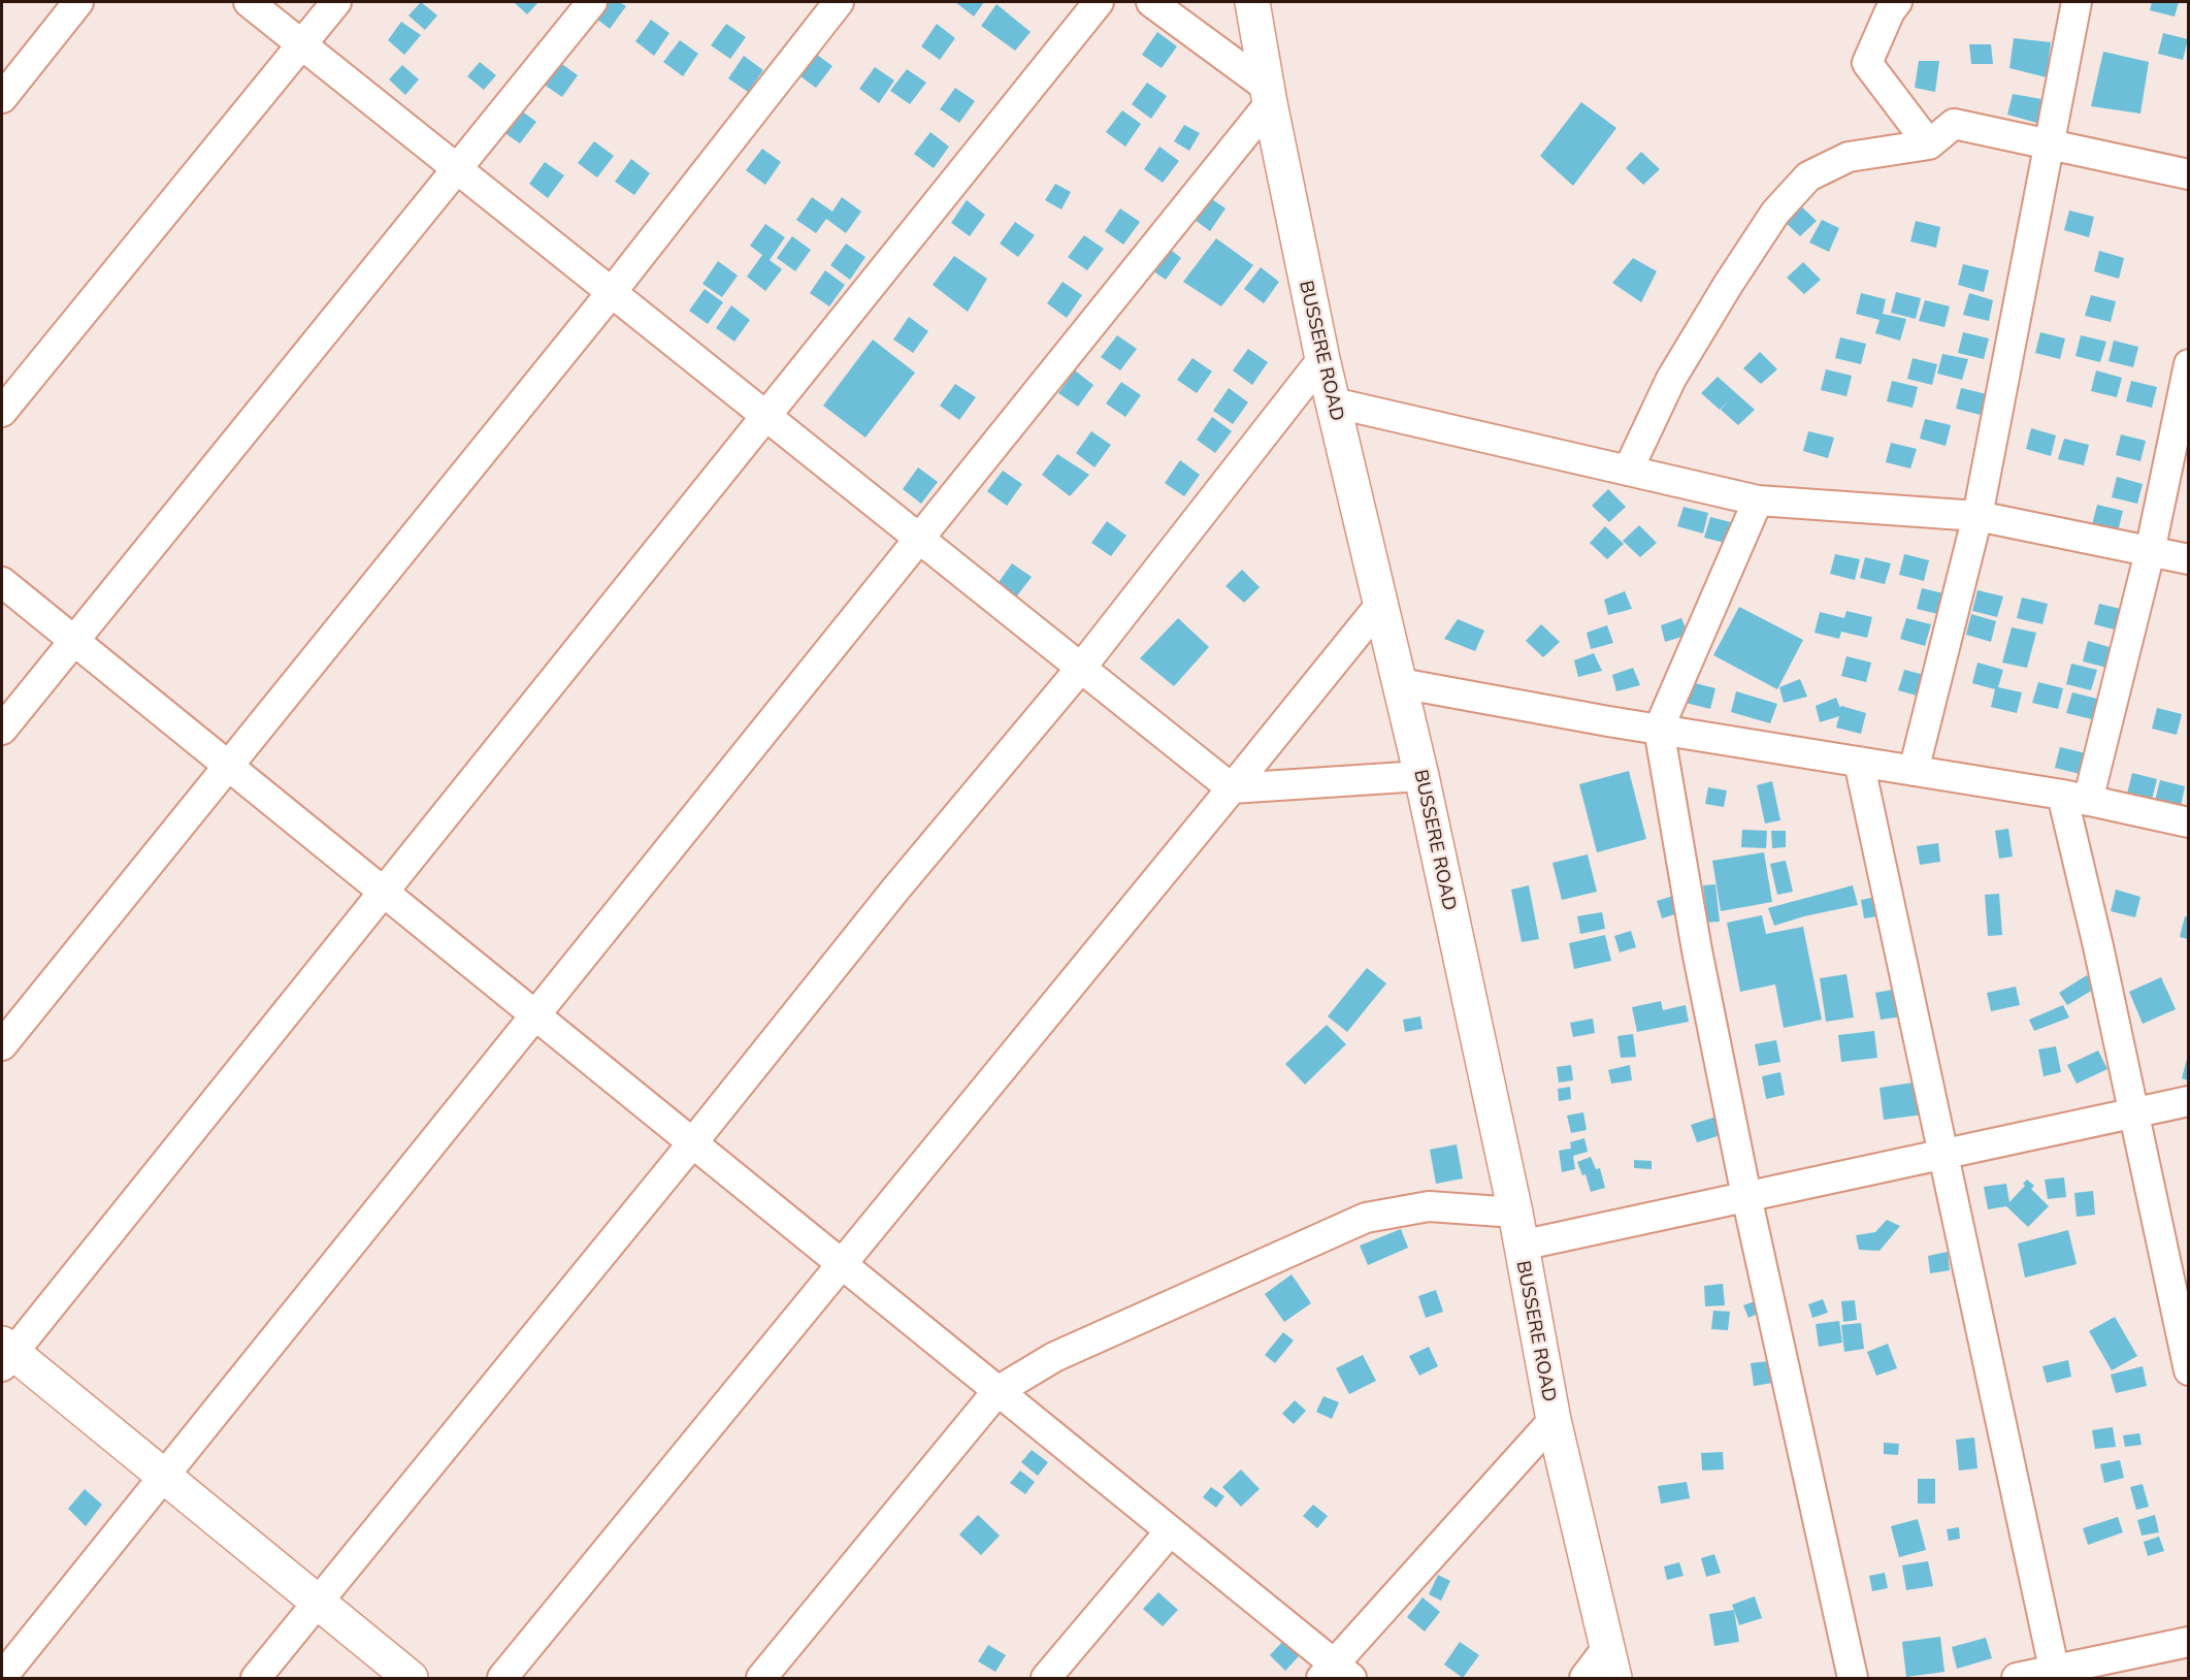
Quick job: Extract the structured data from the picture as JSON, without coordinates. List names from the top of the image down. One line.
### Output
{"streets":{"main road":["BUSSERE ROAD"]}}
